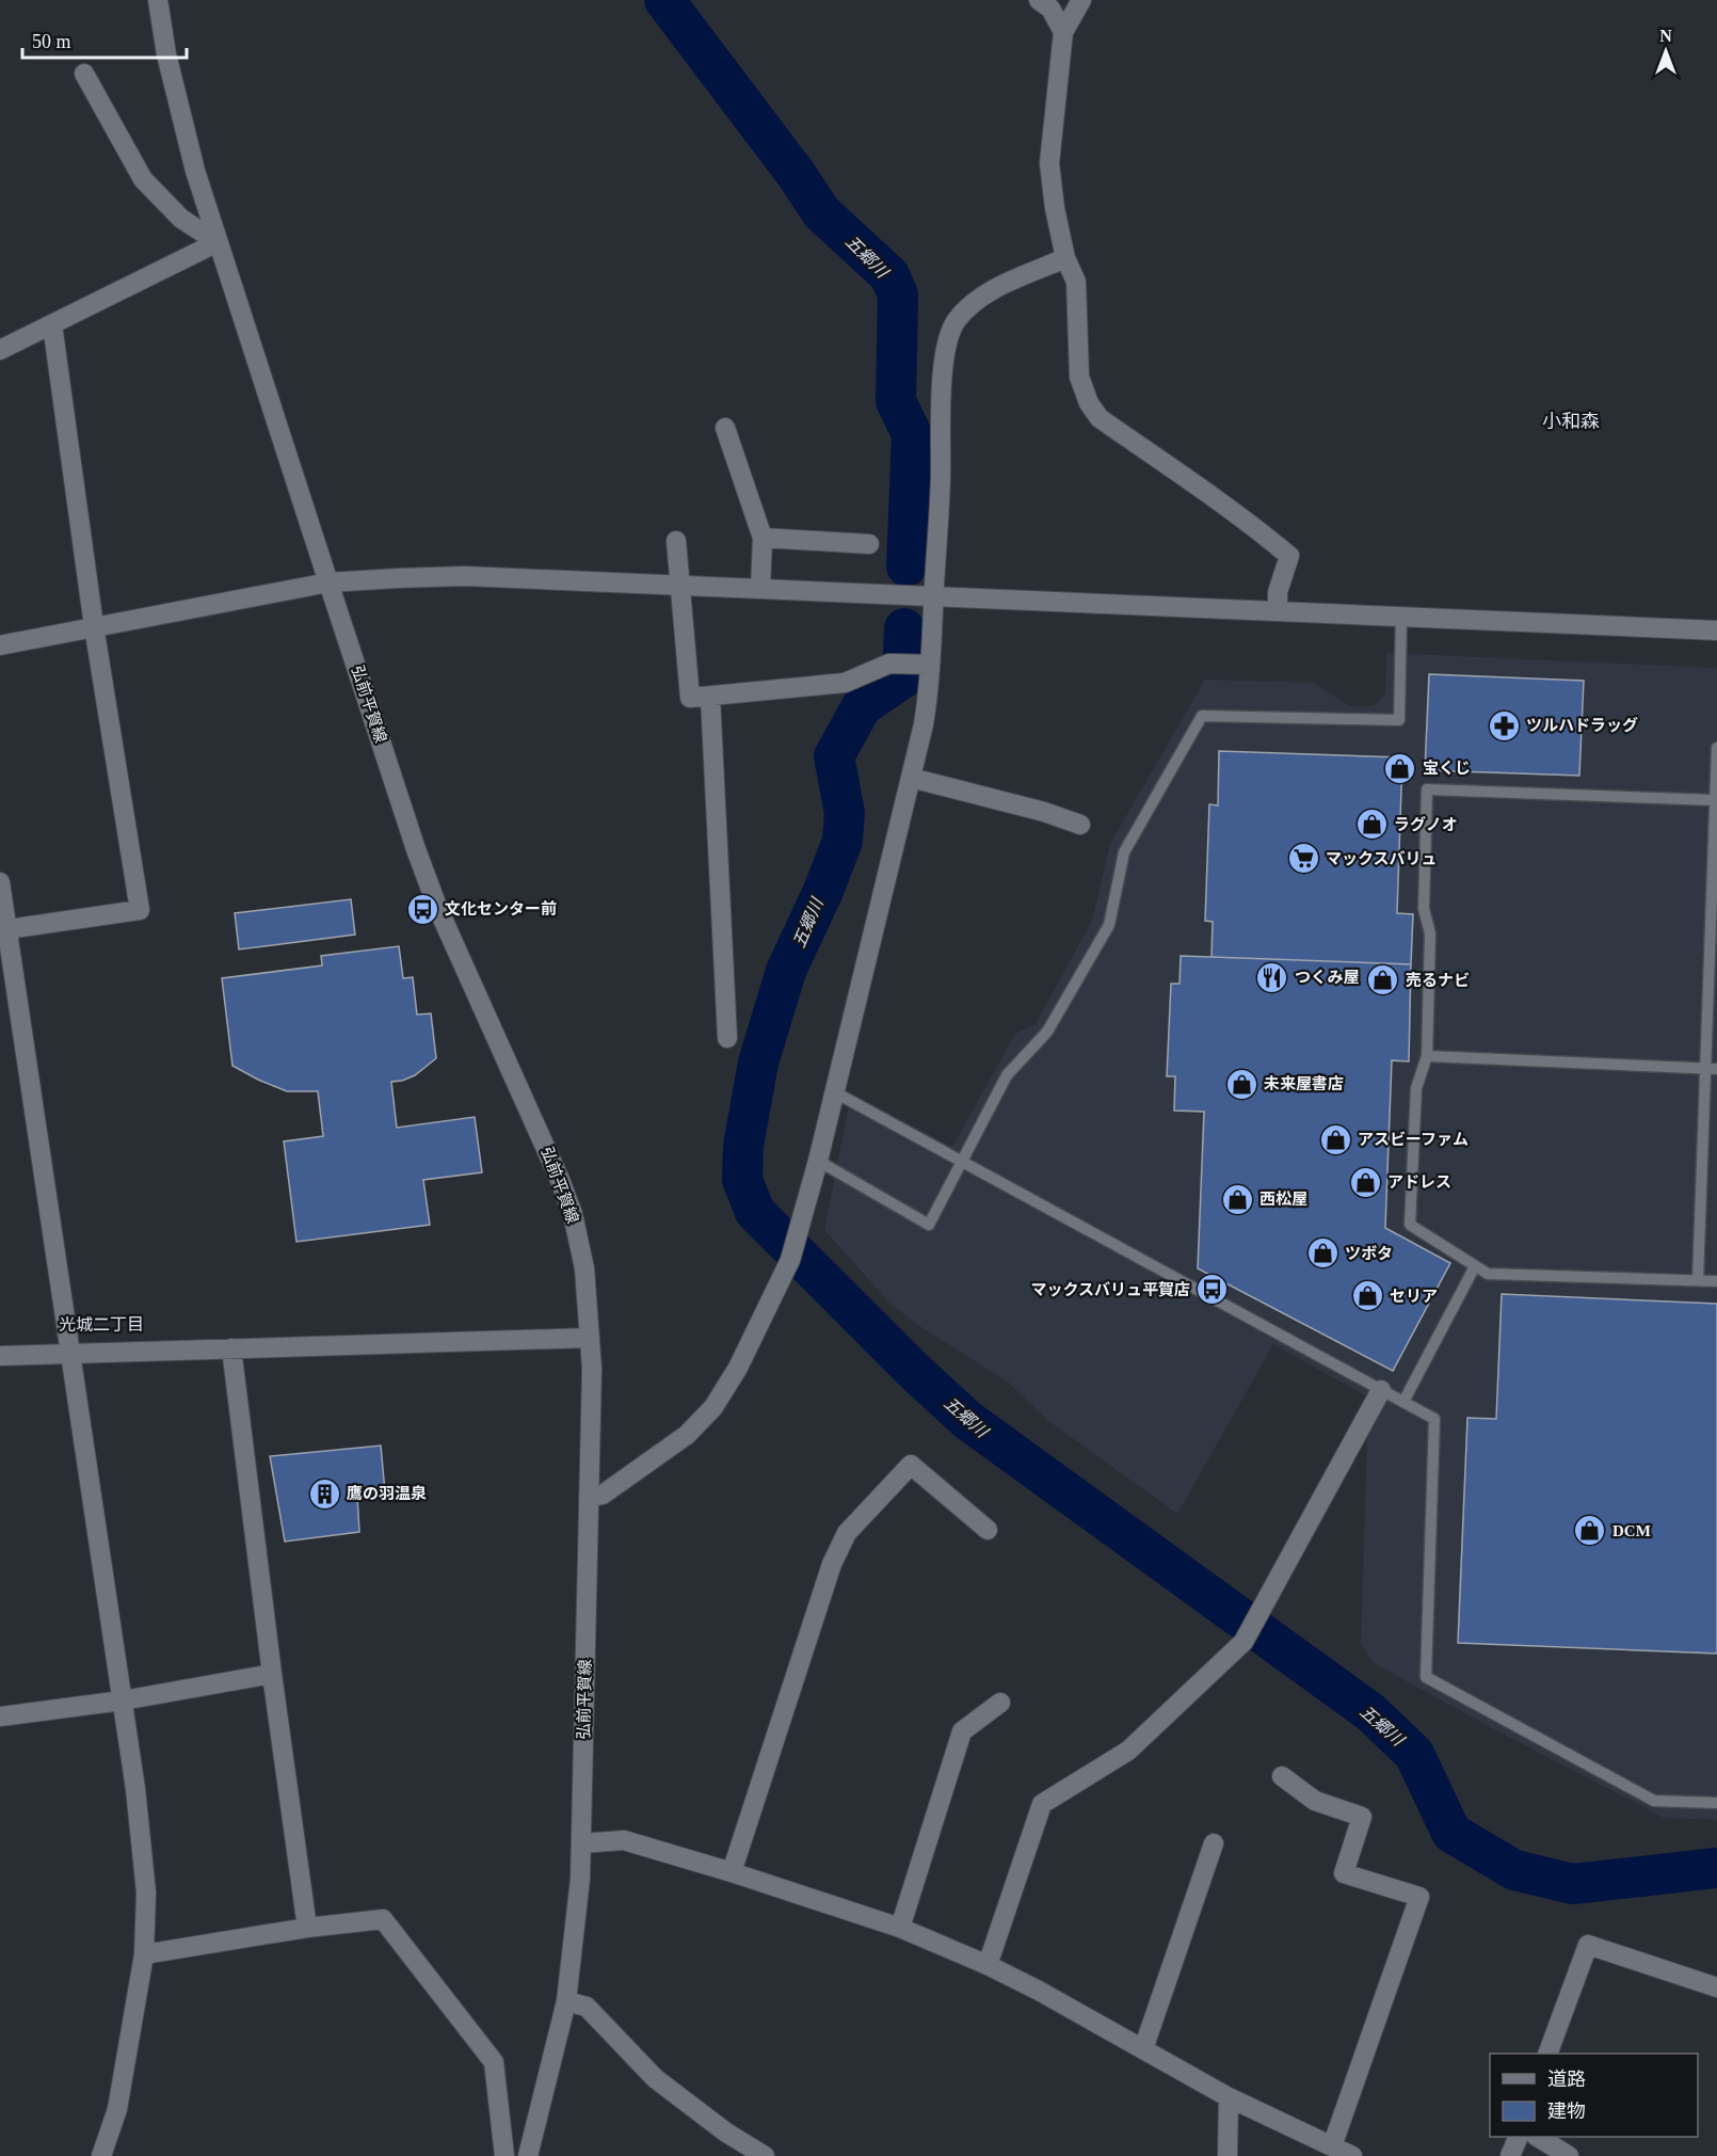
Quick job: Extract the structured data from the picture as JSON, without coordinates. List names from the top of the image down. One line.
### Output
{"streets":{"street":["弘前平賀線"]},"districts":["小和森","光城二丁目"],"water":["五郷川"],"places":{"pharmacy":["ツルハドラッグ"],"shop":["宝くじ","ラグノオ","売るナビ","未来屋書店","アスビーファム","アドレス","西松屋","ツボタ","セリア","DCM"],"supermarket":["マックスバリュ"],"bus stop":["文化センター前","マックスバリュ平賀店"],"restaurant":["つくみ屋"],"building":["鷹の羽温泉"]},"legend":["道路","建物"],"scale_bar":"50 m","north":"top"}
